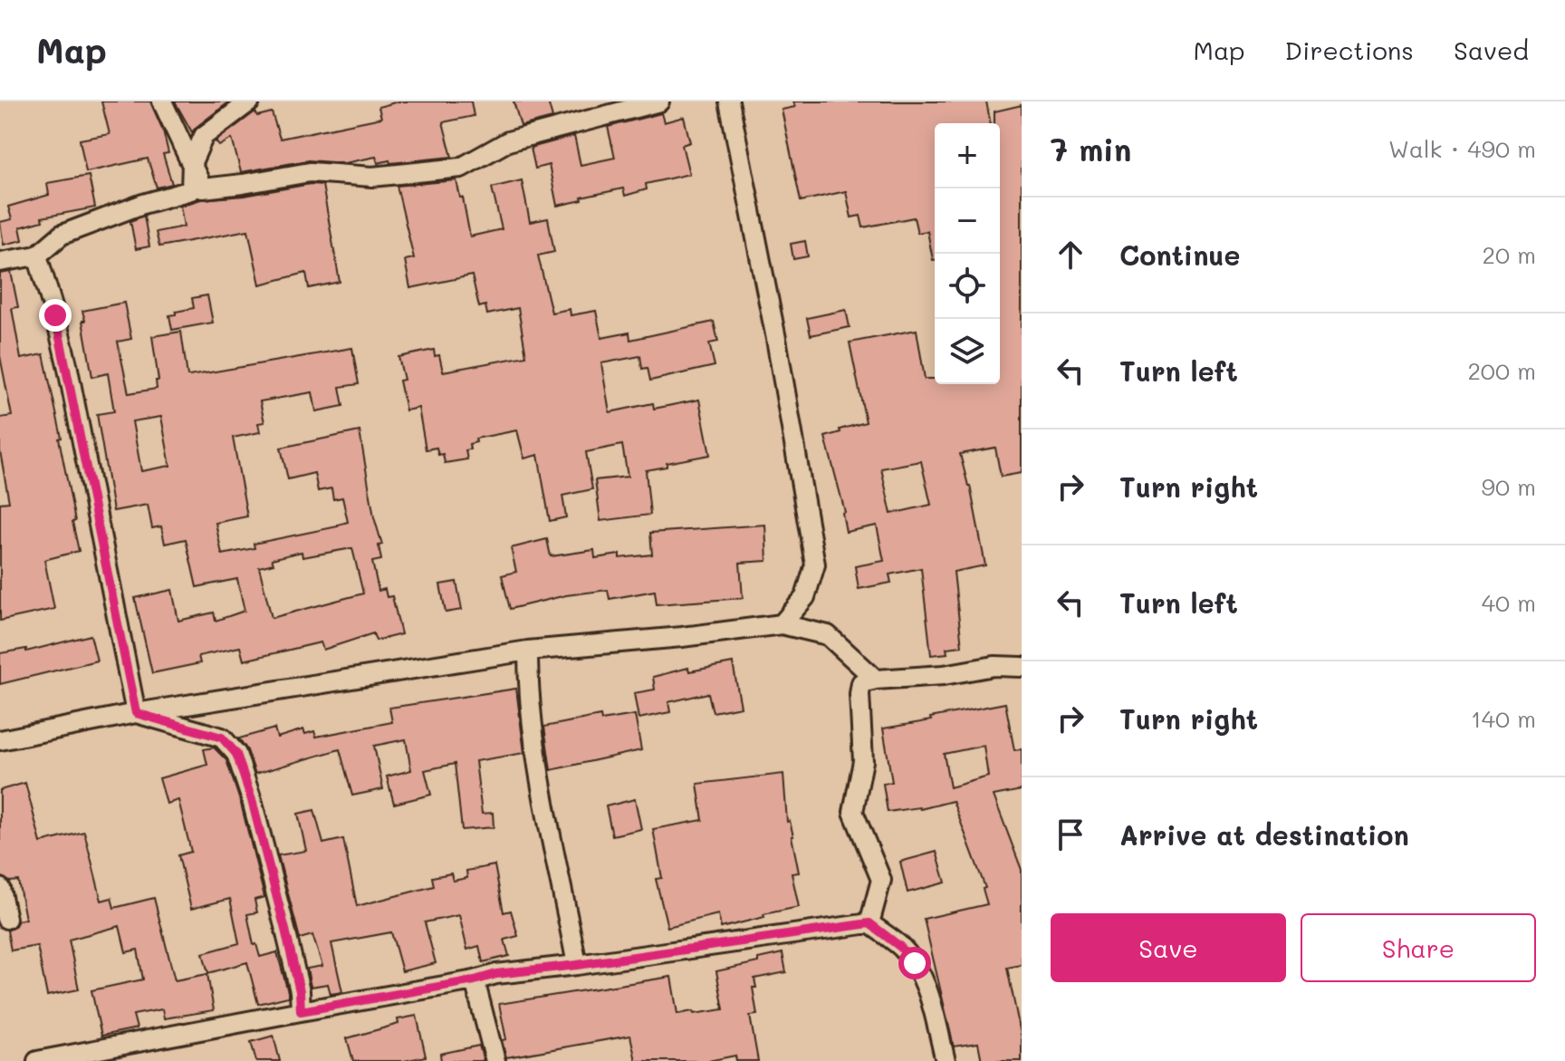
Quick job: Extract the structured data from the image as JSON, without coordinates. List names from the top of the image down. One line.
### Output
{"page":{"header":"Map","nav":["Map","Directions","Saved"],"heading":["7 min","Walk · 490 m"],"map_buttons":["+","−"],"list":[["Continue","20 m"],["Turn left","200 m"],["Turn right","90 m"],["Turn left","40 m"],["Turn right","140 m"],"Arrive at destination"],"buttons":["Save","Share"]}}
